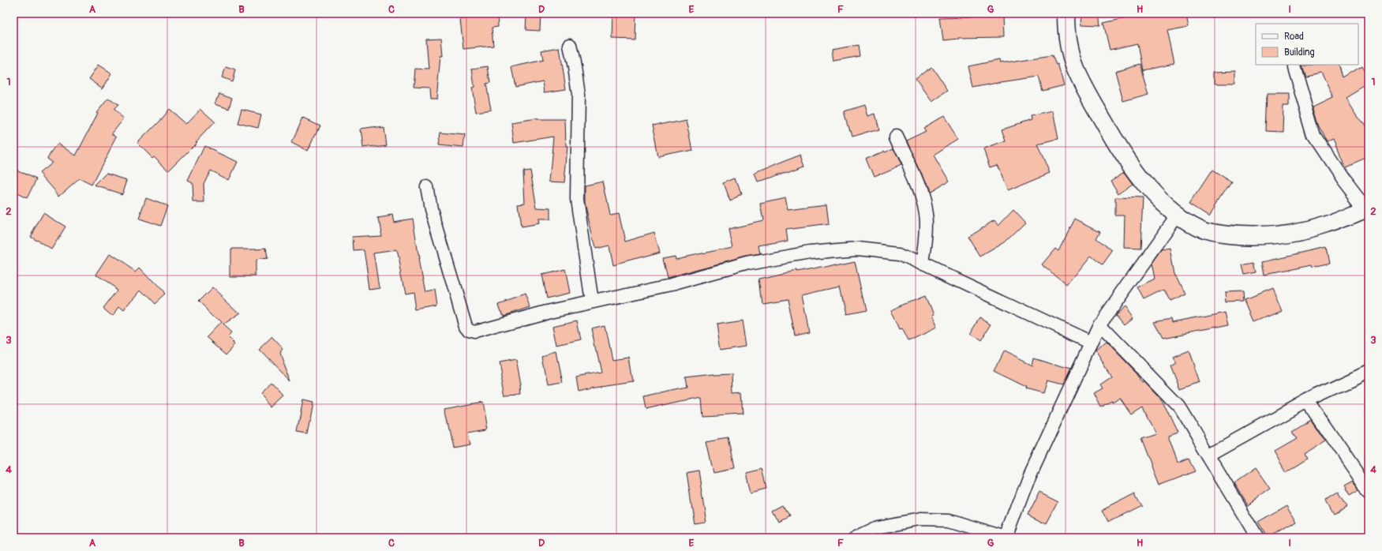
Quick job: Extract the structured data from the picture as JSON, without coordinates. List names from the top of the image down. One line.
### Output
{"legend":["Road","Building"],"grid":{"columns":["A","B","C","D","E","F","G","H","I"],"rows":["1","2","3","4"]}}
